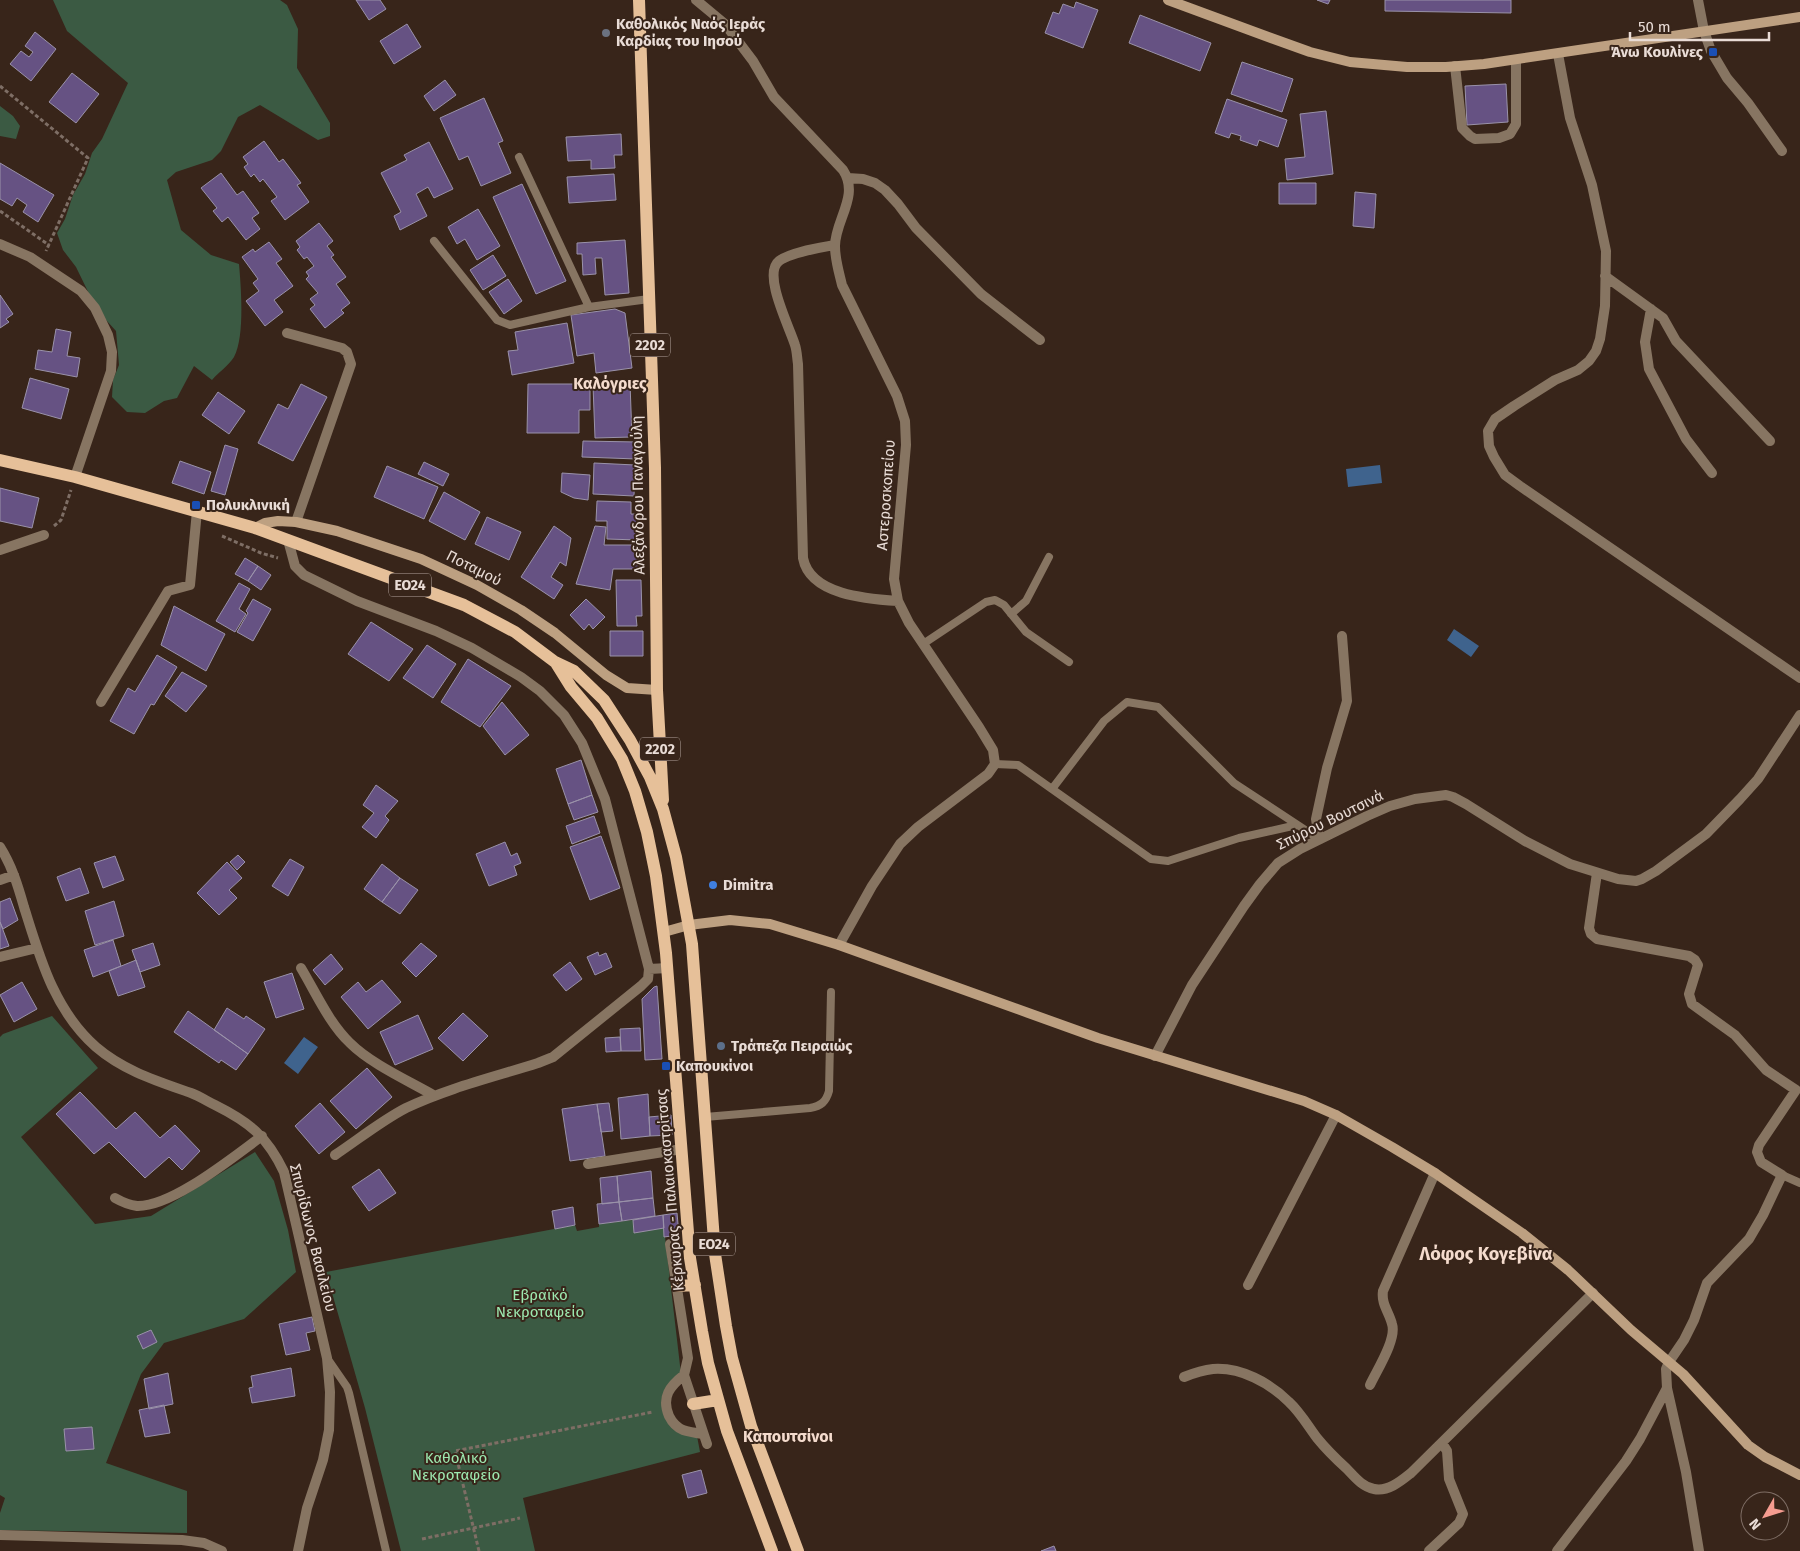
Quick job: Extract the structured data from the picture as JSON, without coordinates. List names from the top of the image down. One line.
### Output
{"streets":{"main road":["2202","Αλεξάνδρου Παναγούλη","ΕΟ24","Κέρκυρας - Παλαιοκαστρίτσας"],"street":["Αστεροσκοπείου","Ποταμού","Σπύρου Βουτσινά","Σπυρίδωνος Βασιλείου"]},"crossings":[["Αλεξάνδρου Παναγούλη","Ποταμού"],["Αλεξάνδρου Παναγούλη","Κέρκυρας - Παλαιοκαστρίτσας"],["Ποταμού","Κέρκυρας - Παλαιοκαστρίτσας"]],"districts":["Καλόγριες","Λόφος Κογεβίνα","Καπουτσίνοι"],"parks":["Εβραϊκό Νεκροταφείο","Καθολικό Νεκροταφείο"],"places":{"other":["Καθολικός Ναός Ιεράς Καρδίας του Ιησού","Dimitra","Τράπεζα Πειραιώς"],"transit":["Άνω Κουλίνες","Πολυκλινική","Καπουκίνοι"]},"scale_bar":"50 m","north":"bottom left"}
